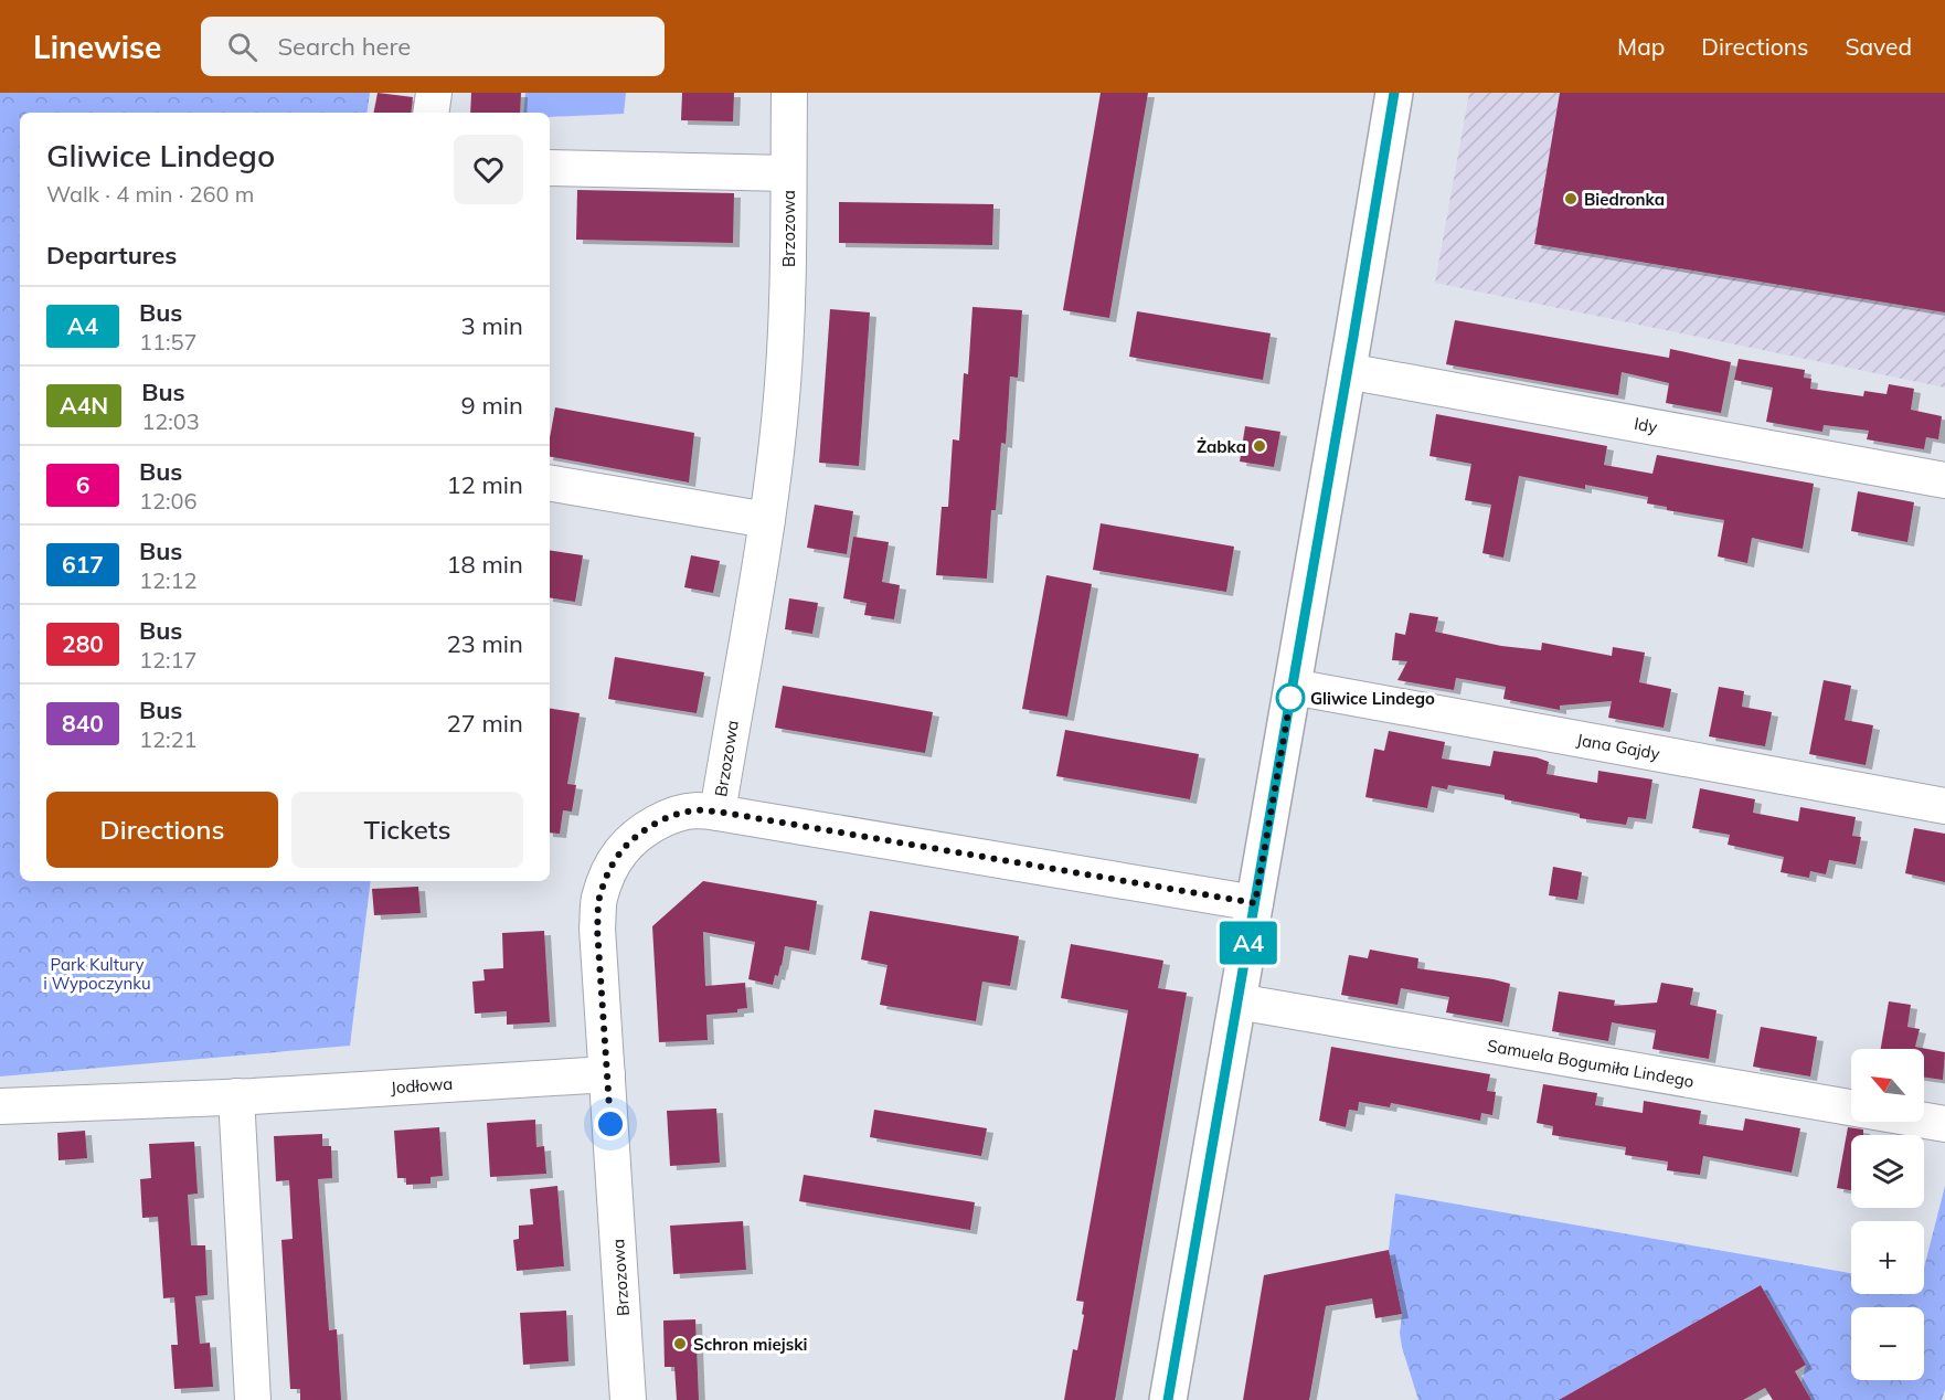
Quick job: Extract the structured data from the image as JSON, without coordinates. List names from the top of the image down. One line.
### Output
{"streets":{"street":["Brzozowa","Idy","Jana Gajdy","Samuela Bogumiła Lindego","Jodłowa"]},"crossings":[["Brzozowa","Jodłowa"]],"parks":["Park Kultury i Wypoczynku"],"places":["Biedronka","Żabka","Gliwice Lindego","Schron miejski"],"lines":["bus line A4"],"north":"top left","page":{"header":"Linewise","search":"Search here","nav":["Map","Directions","Saved"],"on_map":"A4","heading":[["Gliwice Lindego","Walk · 4 min · 260 m"],"Departures"],"list":[{"mark":"A4","name":"Bus","note":"11:57","value":"3 min"},{"mark":"A4N","name":"Bus","note":"12:03","value":"9 min"},{"mark":"6","name":"Bus","note":"12:06","value":"12 min"},{"mark":"617","name":"Bus","note":"12:12","value":"18 min"},{"mark":"280","name":"Bus","note":"12:17","value":"23 min"},{"mark":"840","name":"Bus","note":"12:21","value":"27 min"}],"buttons":["Directions","Tickets"],"map_buttons":["+","−"]}}
